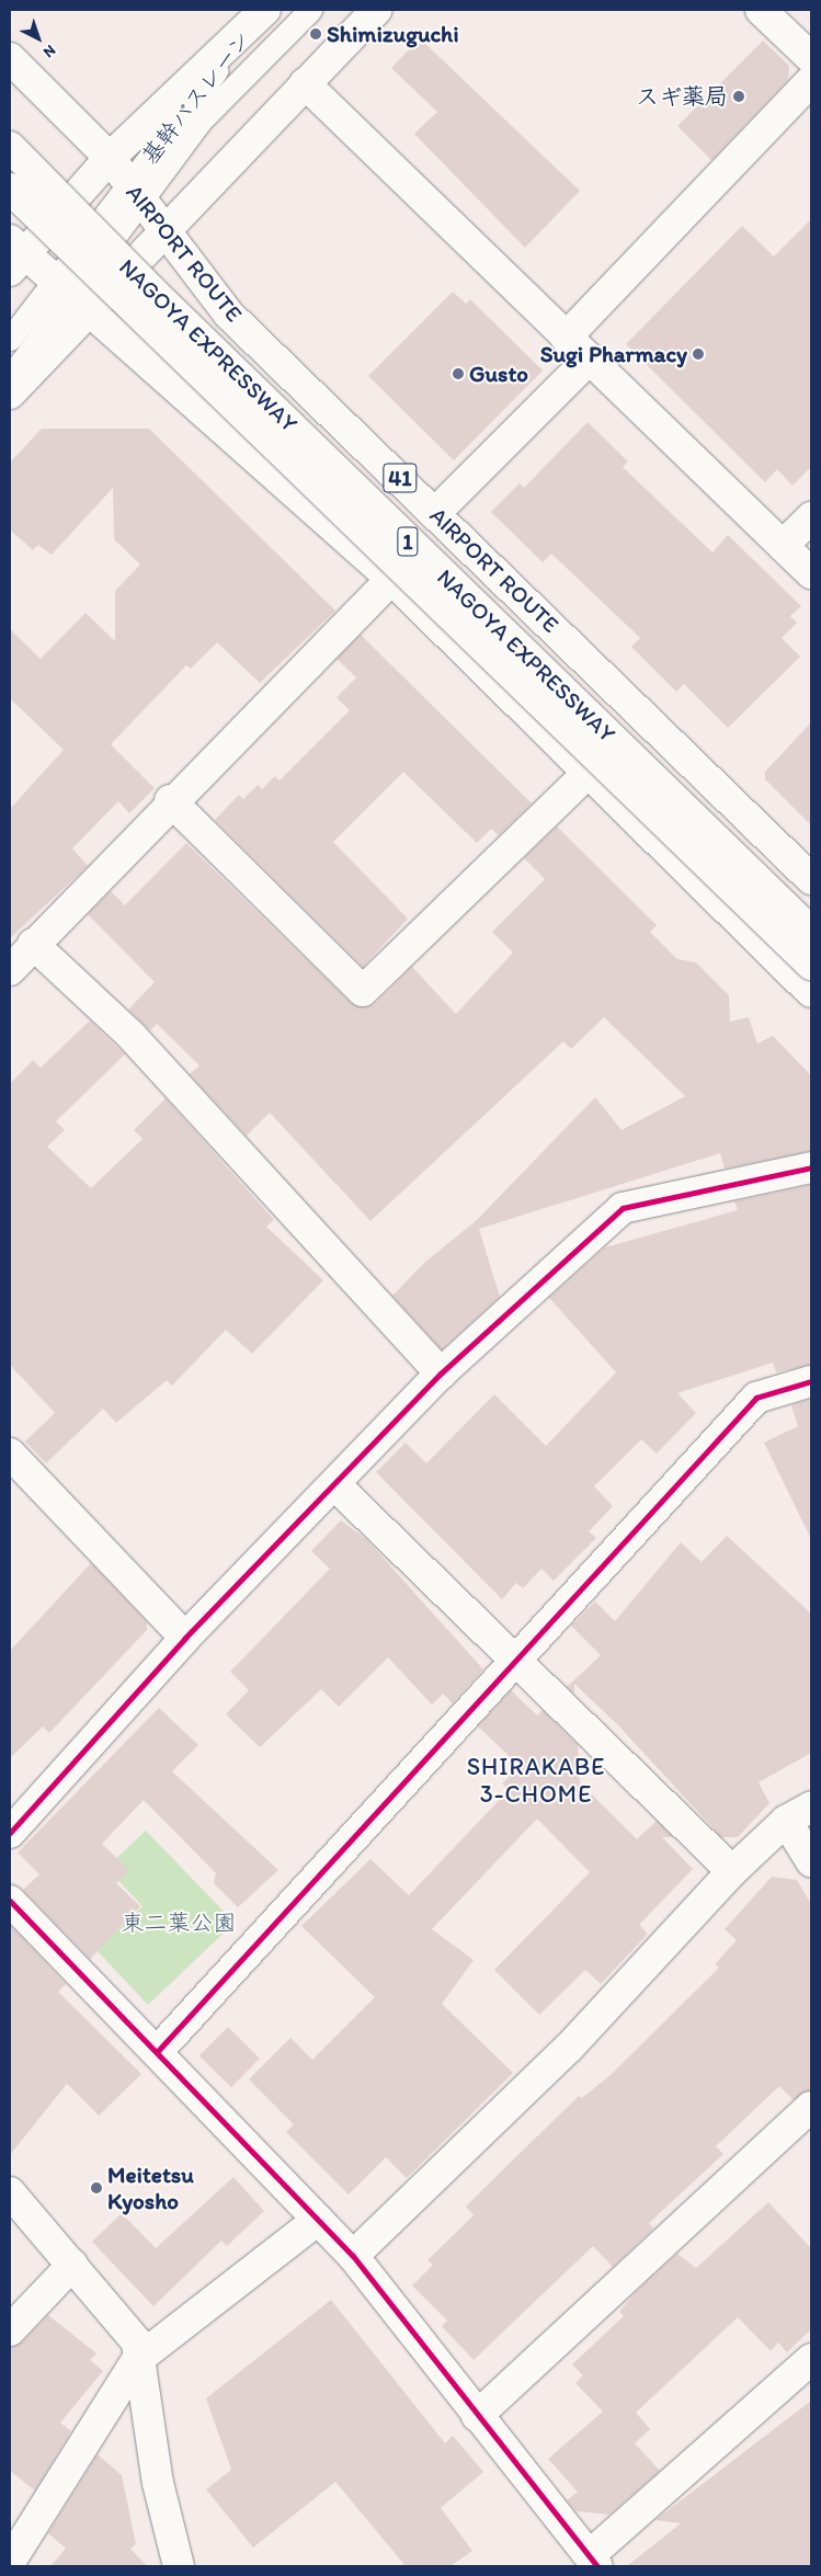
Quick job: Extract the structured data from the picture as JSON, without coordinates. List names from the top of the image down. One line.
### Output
{"streets":{"main road":["AIRPORT ROUTE","NAGOYA EXPRESSWAY","41","1"],"lane":["基幹バスレーン"]},"crossings":[["基幹バスレーン","AIRPORT ROUTE"]],"districts":["SHIRAKABE 3-CHOME"],"parks":["東二葉公園"],"places":["Shimizuguchi","スギ薬局","Sugi Pharmacy","Gusto","Meitetsu Kyosho"],"north":"bottom right"}
